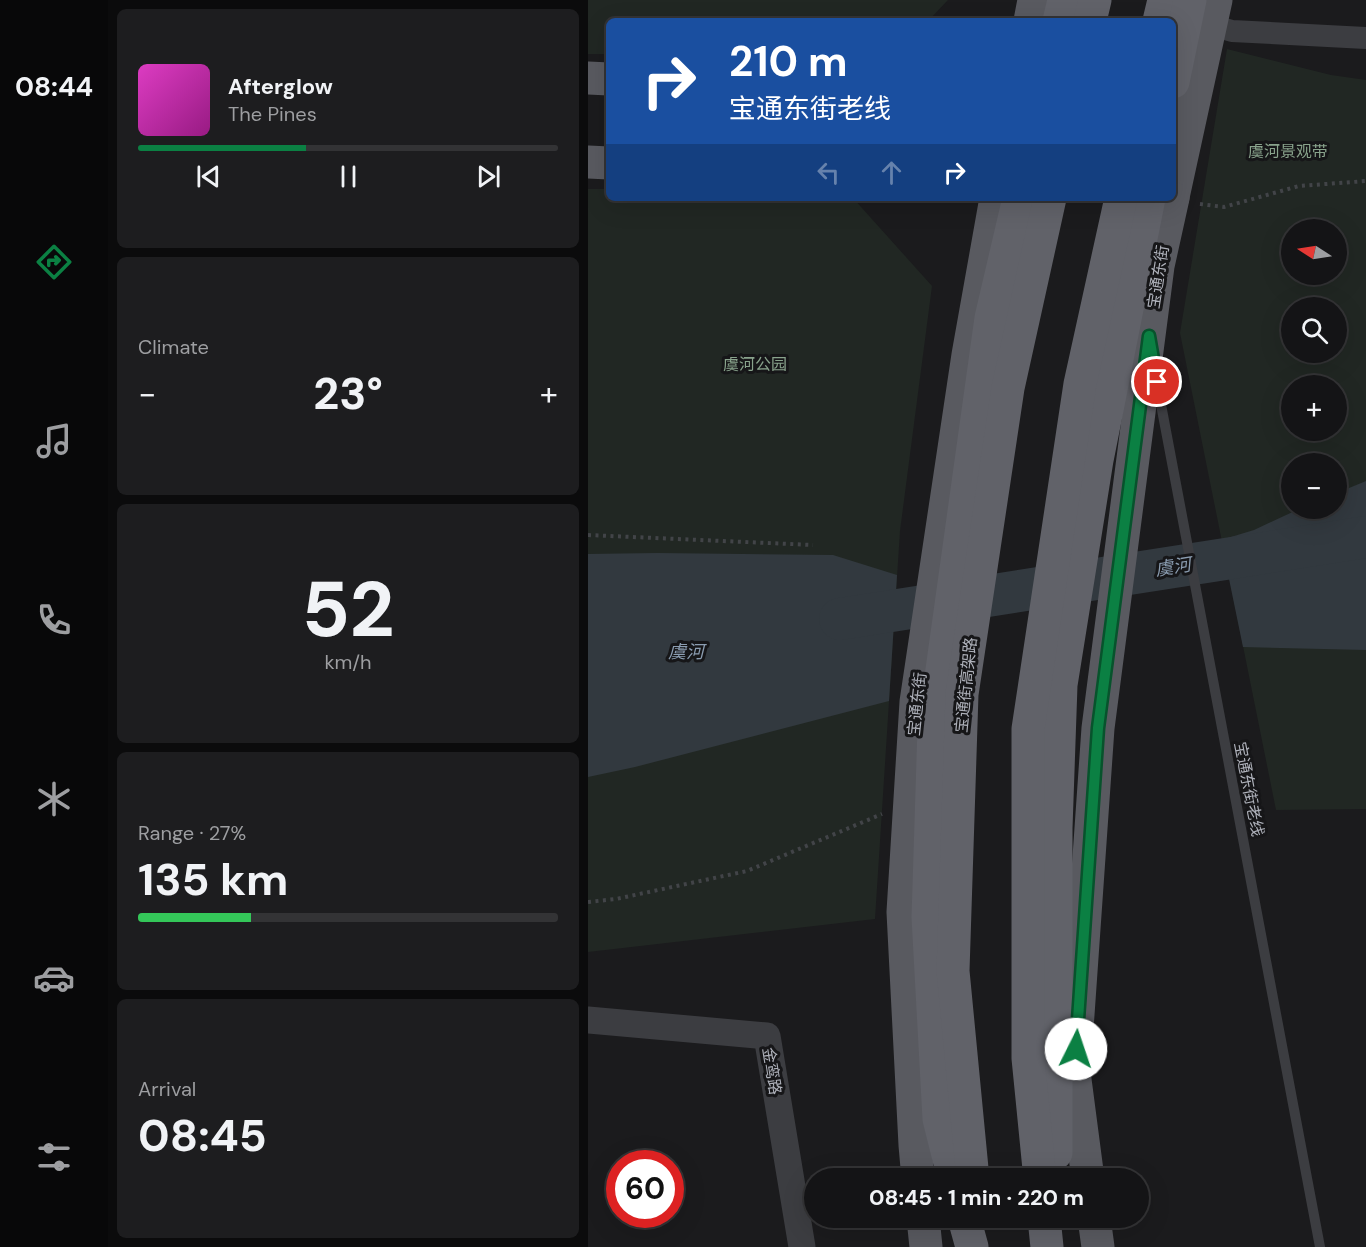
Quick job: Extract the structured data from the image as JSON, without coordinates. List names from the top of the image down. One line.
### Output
{"streets":{"highway":["宝通街高架路"],"main road":["宝通东街"],"street":["金鸾路"],"lane":["宝通东街老线"]},"crossings":[["宝通东街","宝通东街老线"]],"water":["虞河"],"parks":["虞河景观带","虞河公园"],"north":"left","page":{"tabs":"08:44","turn":["210 m","宝通东街老线"],"song":["Afterglow","The Pines"],"map_buttons":["+","−"],"tile":["Climate",["52","km/h"],["Range · 27%","135 km"],["Arrival","08:45"]],"heat":["−","23°","+"],"limit":"60","trip":"08:45 · 1 min · 220 m"}}
